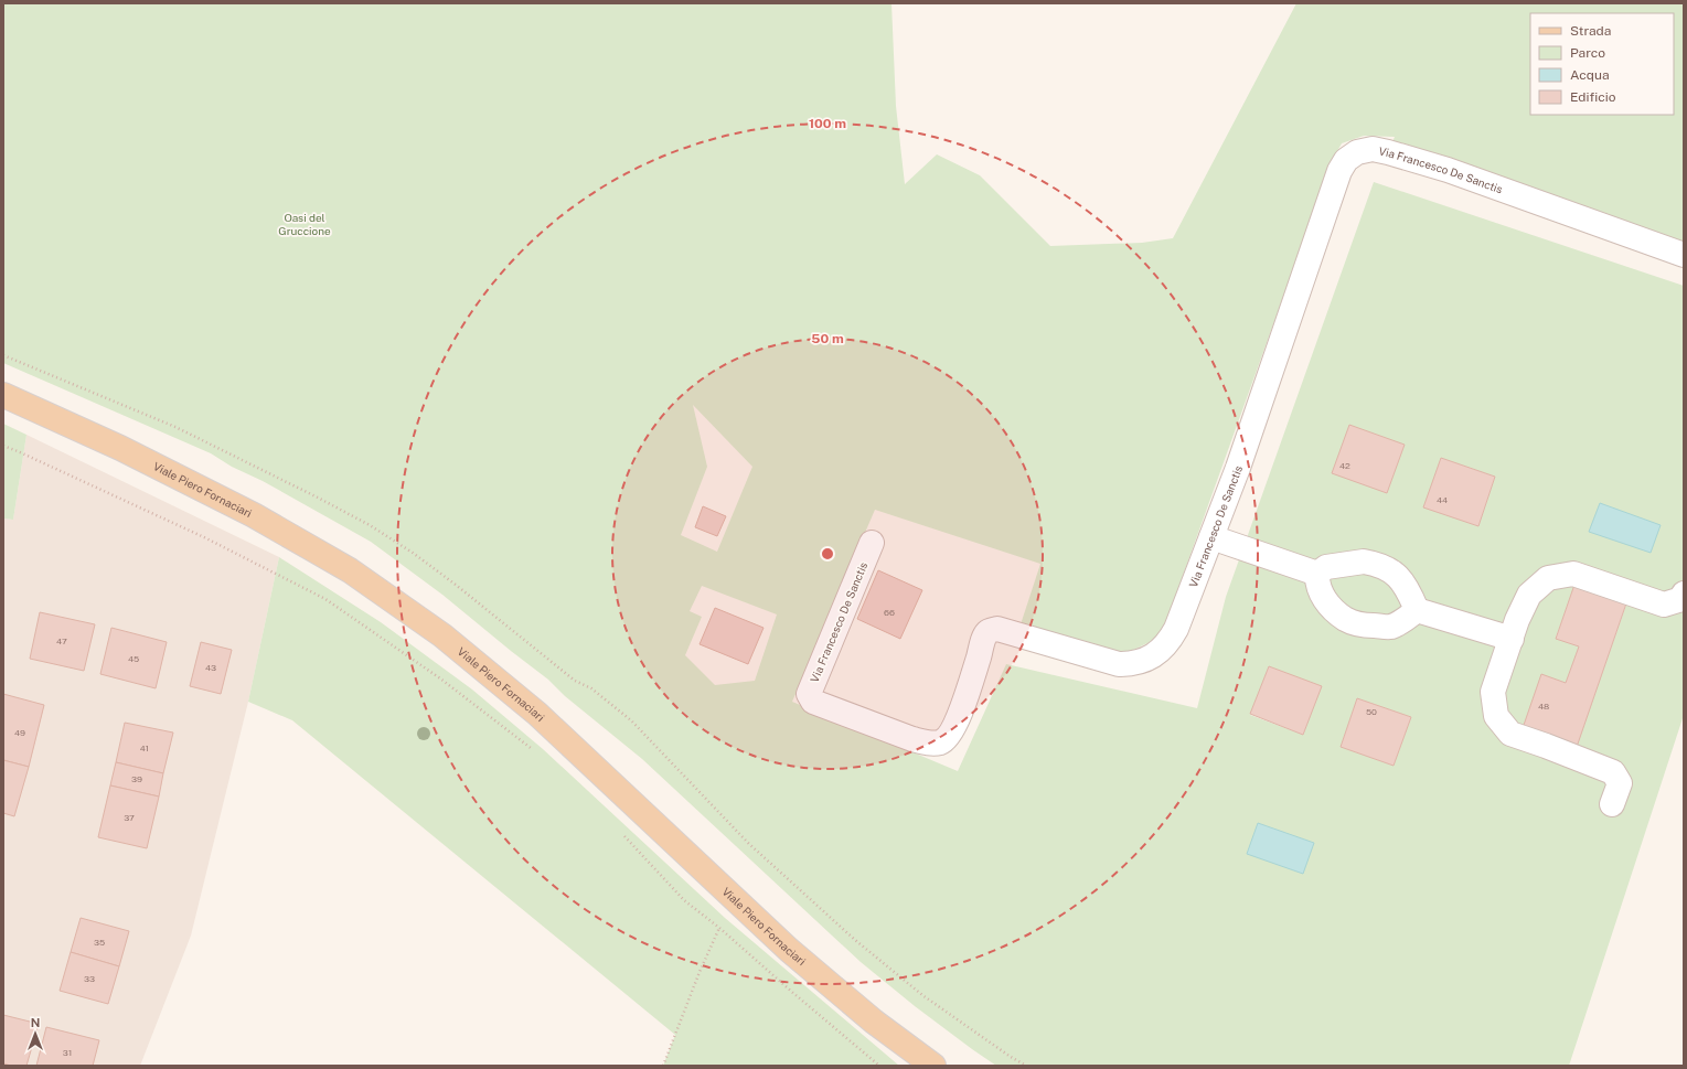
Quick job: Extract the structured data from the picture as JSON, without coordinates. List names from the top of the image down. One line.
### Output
{"streets":{"main road":["Viale Piero Fornaciari"],"street":["Via Francesco De Sanctis"]},"parks":["Oasi del Gruccione"],"house_numbers":["42","44","66","47","45","43","48","50","49","41","39","37","35","33","31"],"legend":["Strada","Parco","Acqua","Edificio"],"north":"top","rings":["100 m","50 m"]}
